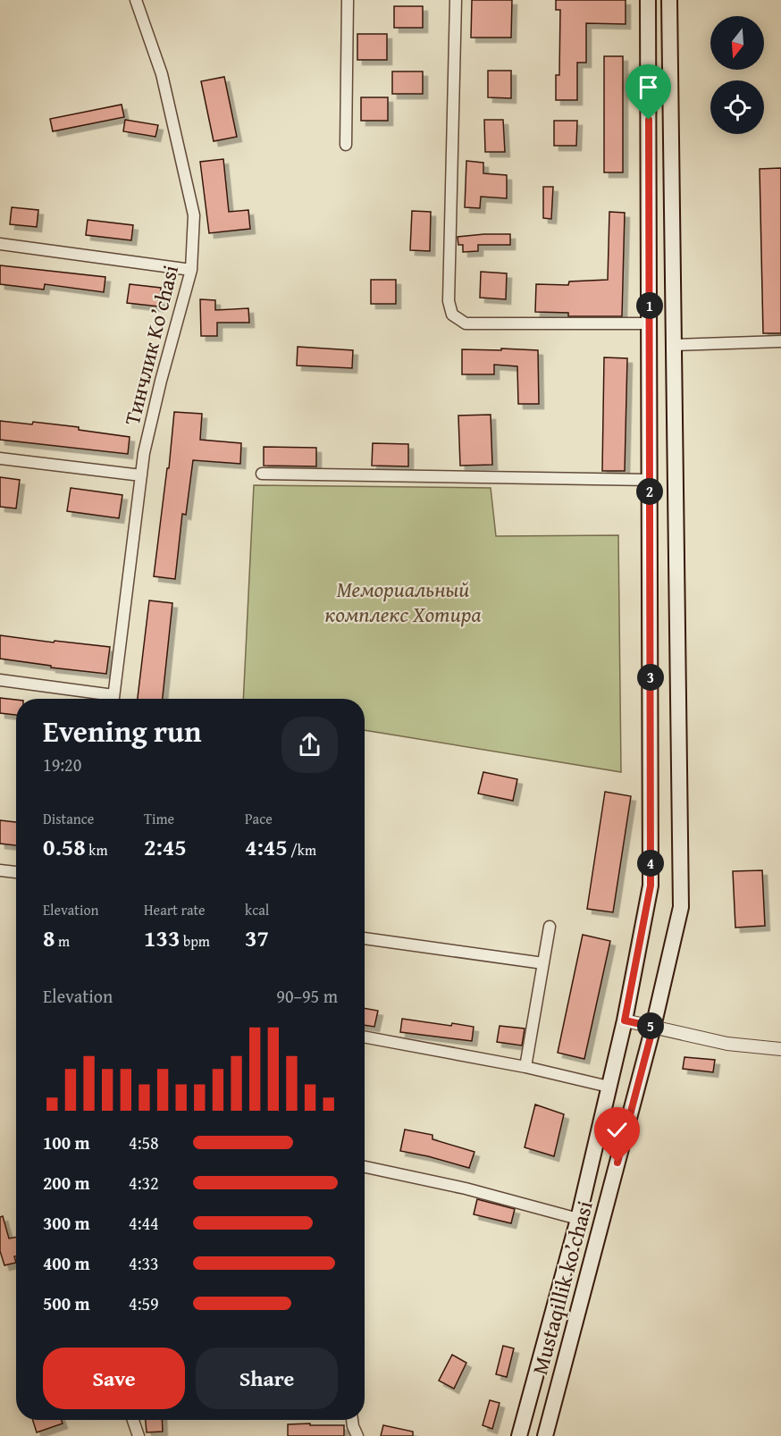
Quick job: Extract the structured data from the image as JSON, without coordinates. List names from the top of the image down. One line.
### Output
{"streets":{"main road":["Mustaqillik ko’chasi"],"street":["Тинчлик Ko’chasi"]},"parks":["Мемориальный комплекс Хотира"],"north":"bottom","page":{"pins":["1","2","3","4","5"],"heading":["Evening run","19:20"],"stats":[["Distance","0.58 km"],["Time","2:45"],["Pace","4:45 /km"],["Elevation","8 m"],["Heart rate","133 bpm"],["kcal","37"]],"chart":["Elevation","90–95 m"],"list":[{"name":"100 m","note":"4:58"},{"name":"200 m","note":"4:32"},{"name":"300 m","note":"4:44"},{"name":"400 m","note":"4:33"},{"name":"500 m","note":"4:59"}],"buttons":["Save","Share"]}}
